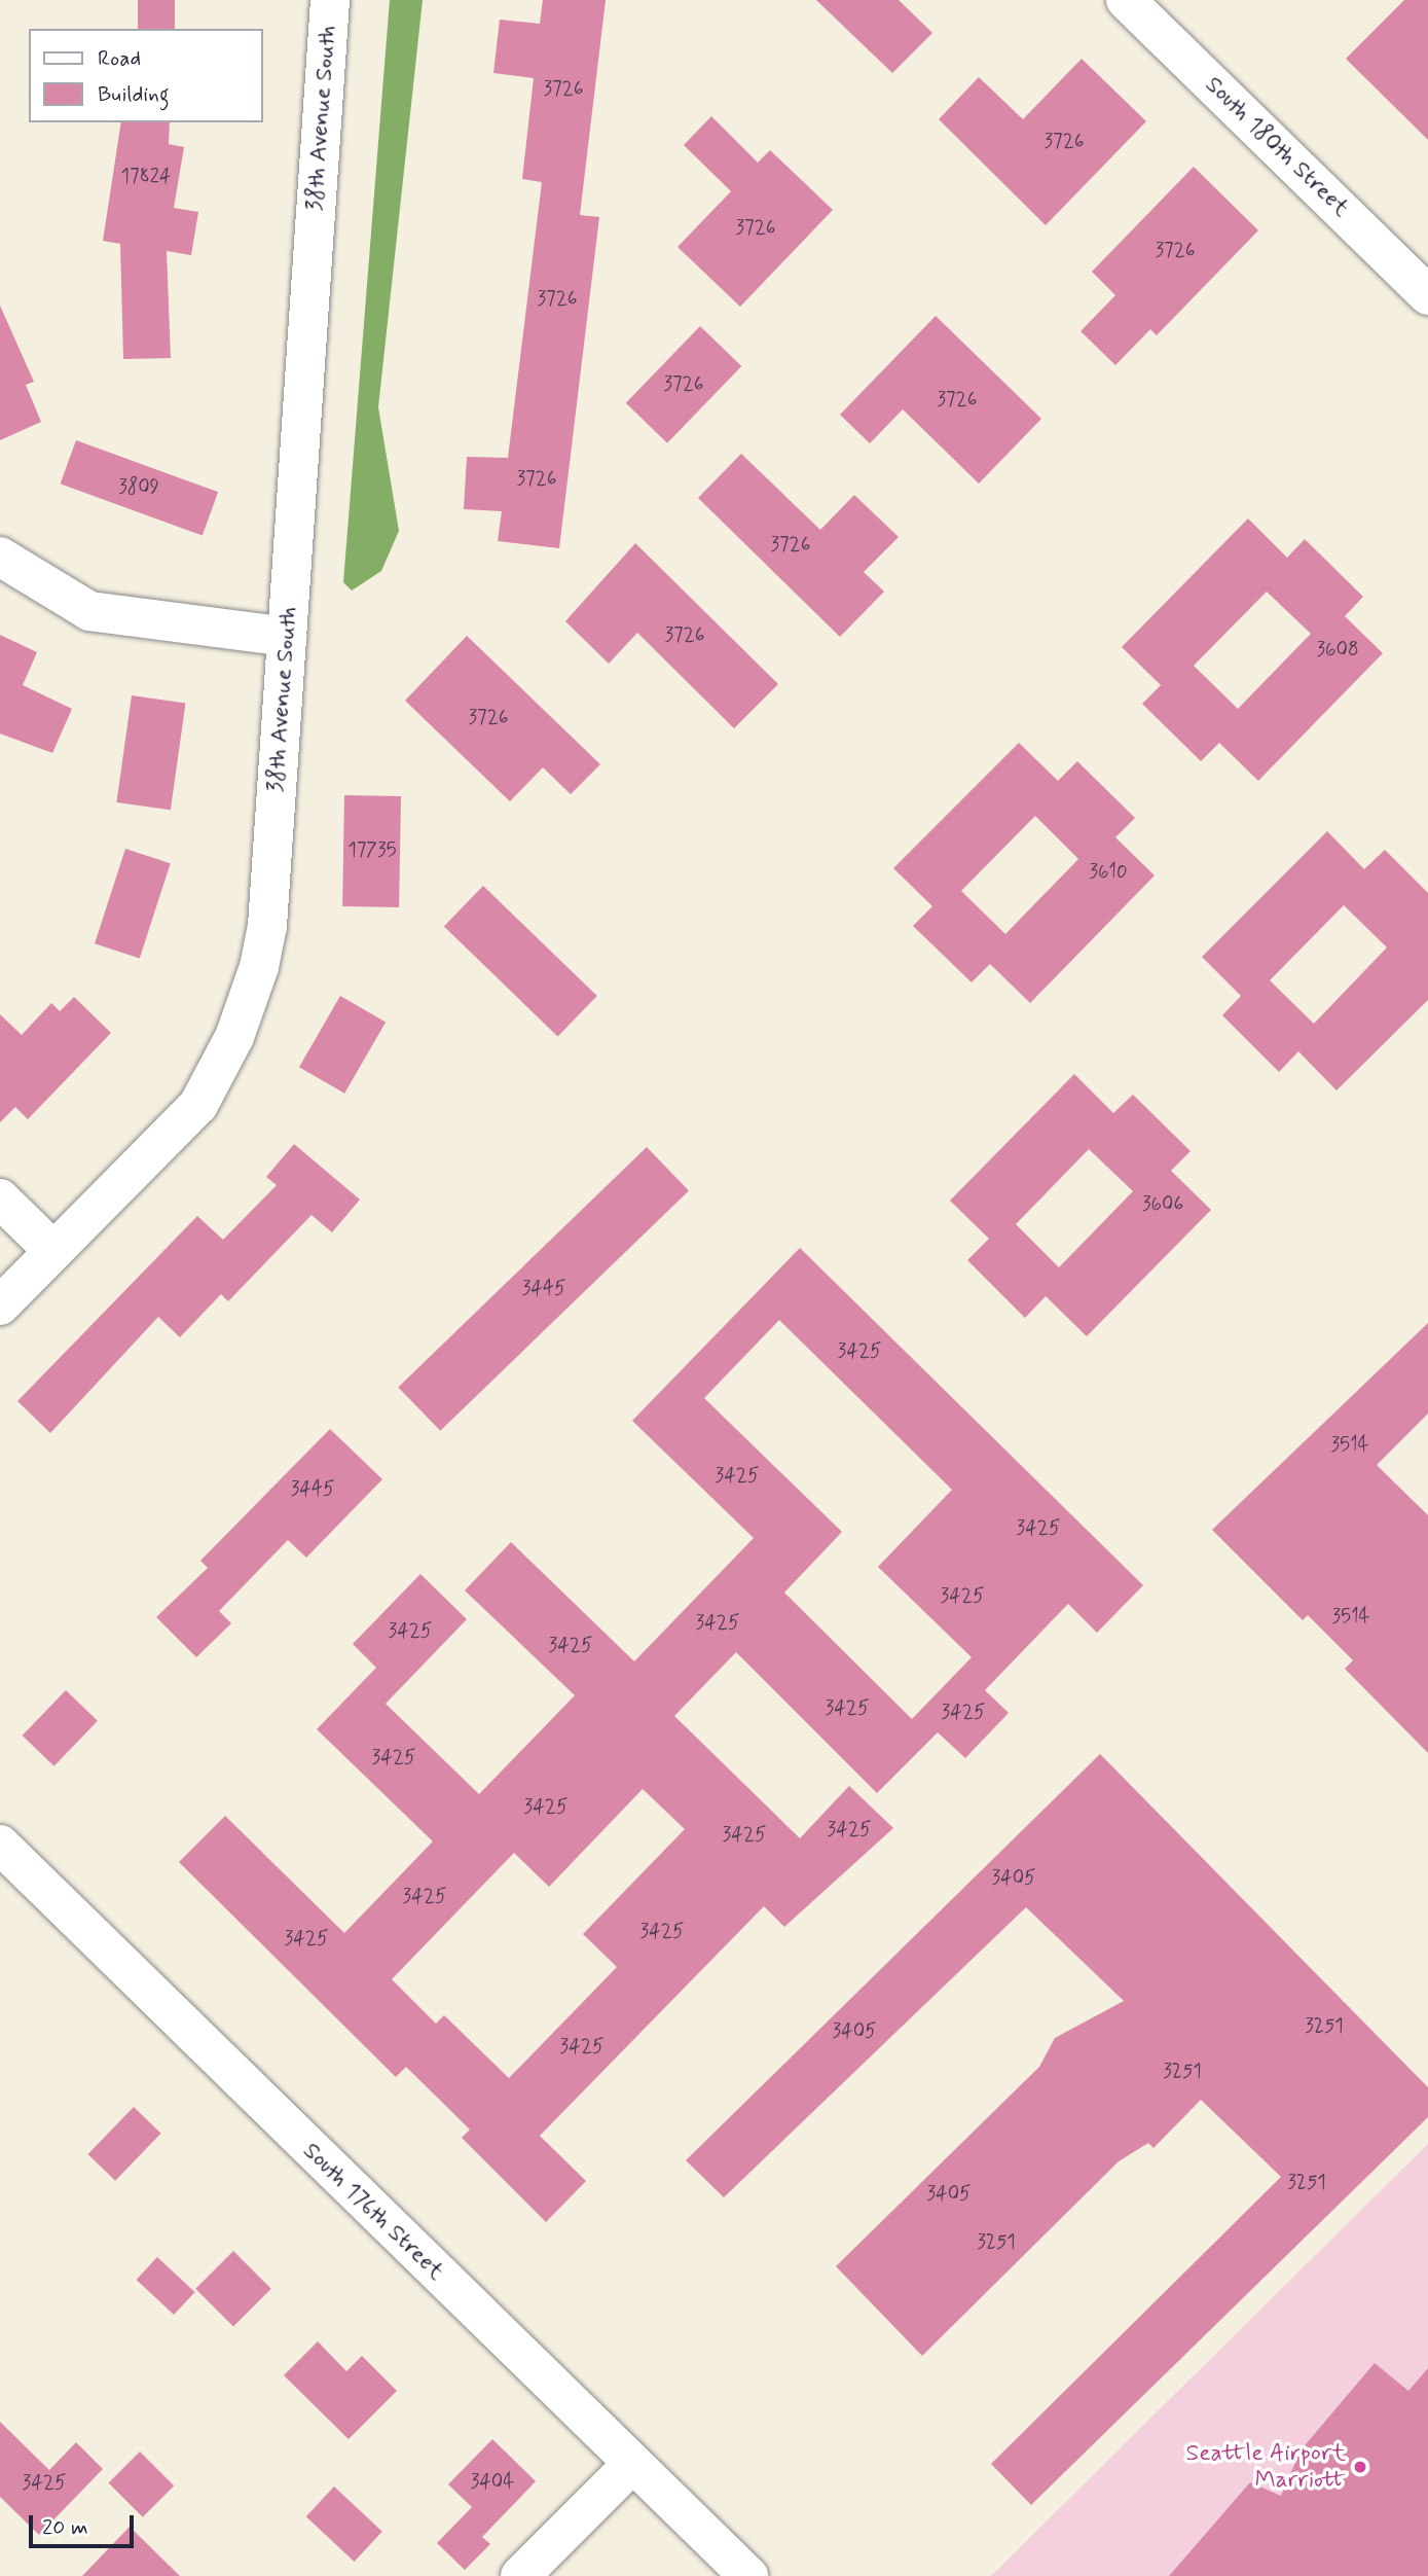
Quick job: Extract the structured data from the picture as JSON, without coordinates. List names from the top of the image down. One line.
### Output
{"streets":{"street":["38th Avenue South","South 180th Street","South 176th Street"]},"places":["Seattle Airport Marriott"],"house_numbers":["3726","3726","17824","3726","3726","3726","3726","3726","3726","3809","3726","3726","3608","3726","17735","3610","3606","3445","3425","3514","3425","3445","3425","3425","3514","3425","3425","3425","3425","3425","3425","3425","3425","3425","3405","3425","3425","3425","3251","3405","3425","3251","3251","3405","3251","3404","3425"],"legend":["Road","Building"],"scale_bar":"20 m"}
